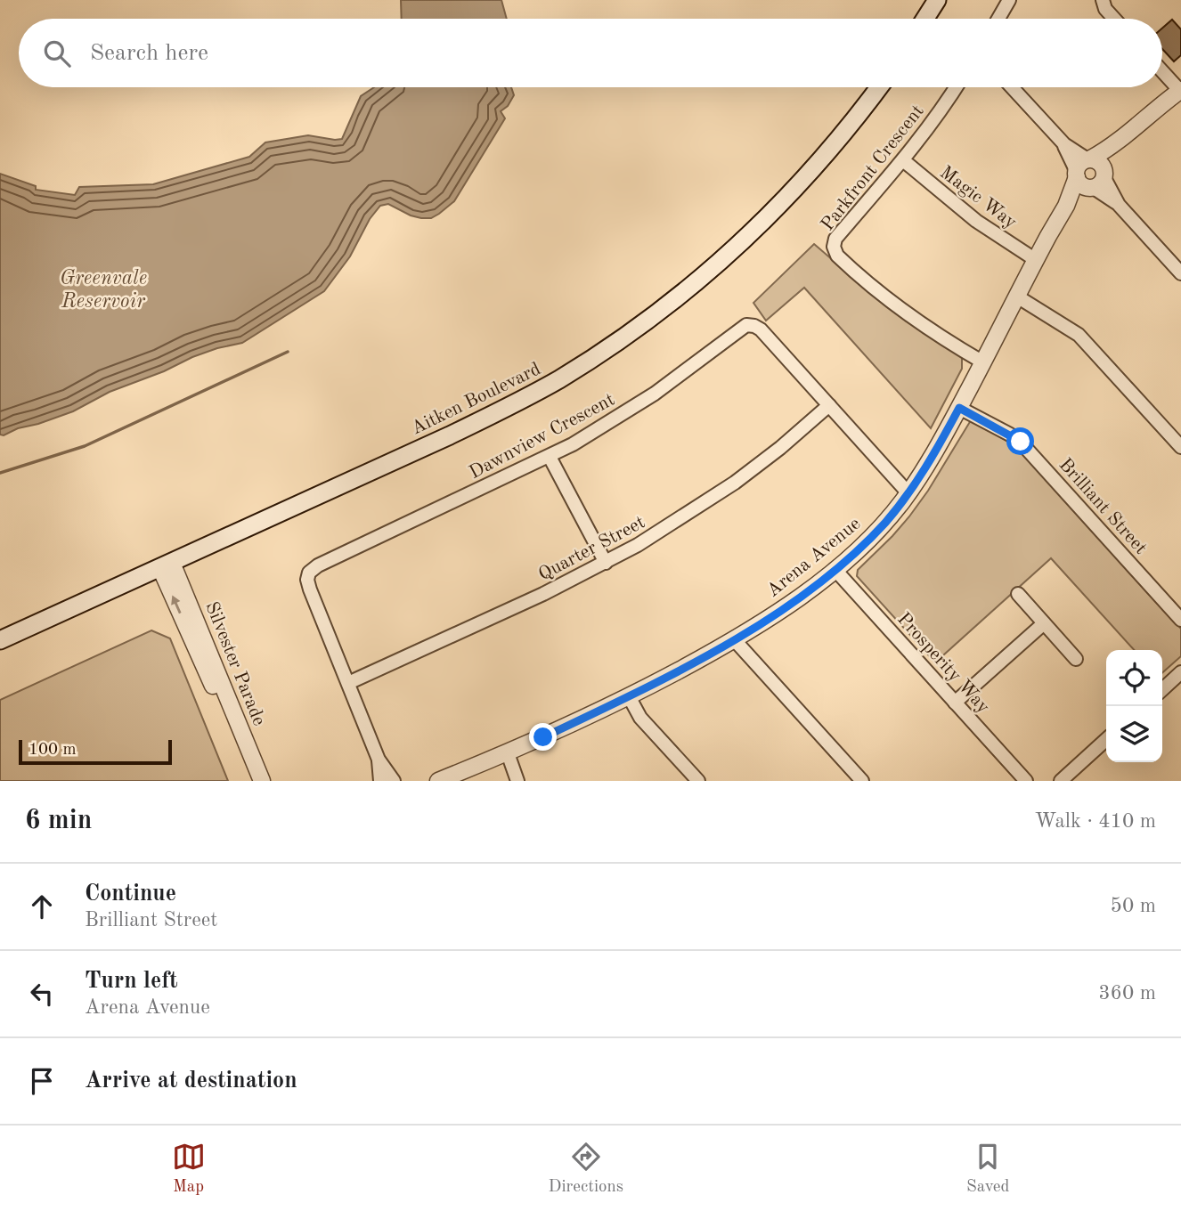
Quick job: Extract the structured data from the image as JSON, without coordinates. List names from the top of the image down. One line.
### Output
{"streets":{"main road":["Aitken Boulevard"],"street":["Parkfront Crescent","Magic Way","Dawnview Crescent","Brilliant Street","Quarter Street","Arena Avenue","Prosperity Way","Silvester Parade"]},"crossings":[["Parkfront Crescent","Magic Way"],["Parkfront Crescent","Arena Avenue"],["Magic Way","Arena Avenue"],["Aitken Boulevard","Silvester Parade"],["Dawnview Crescent","Quarter Street"],["Dawnview Crescent","Arena Avenue"],["Brilliant Street","Arena Avenue"],["Arena Avenue","Prosperity Way"]],"water":["Greenvale Reservoir"],"scale_bar":"100 m","page":{"search":"Search here","scale":"100 m","heading":["6 min","Walk · 410 m"],"list":[["Continue","Brilliant Street","50 m"],["Turn left","Arena Avenue","360 m"],"Arrive at destination"],"nav":["Map","Directions","Saved"]}}
